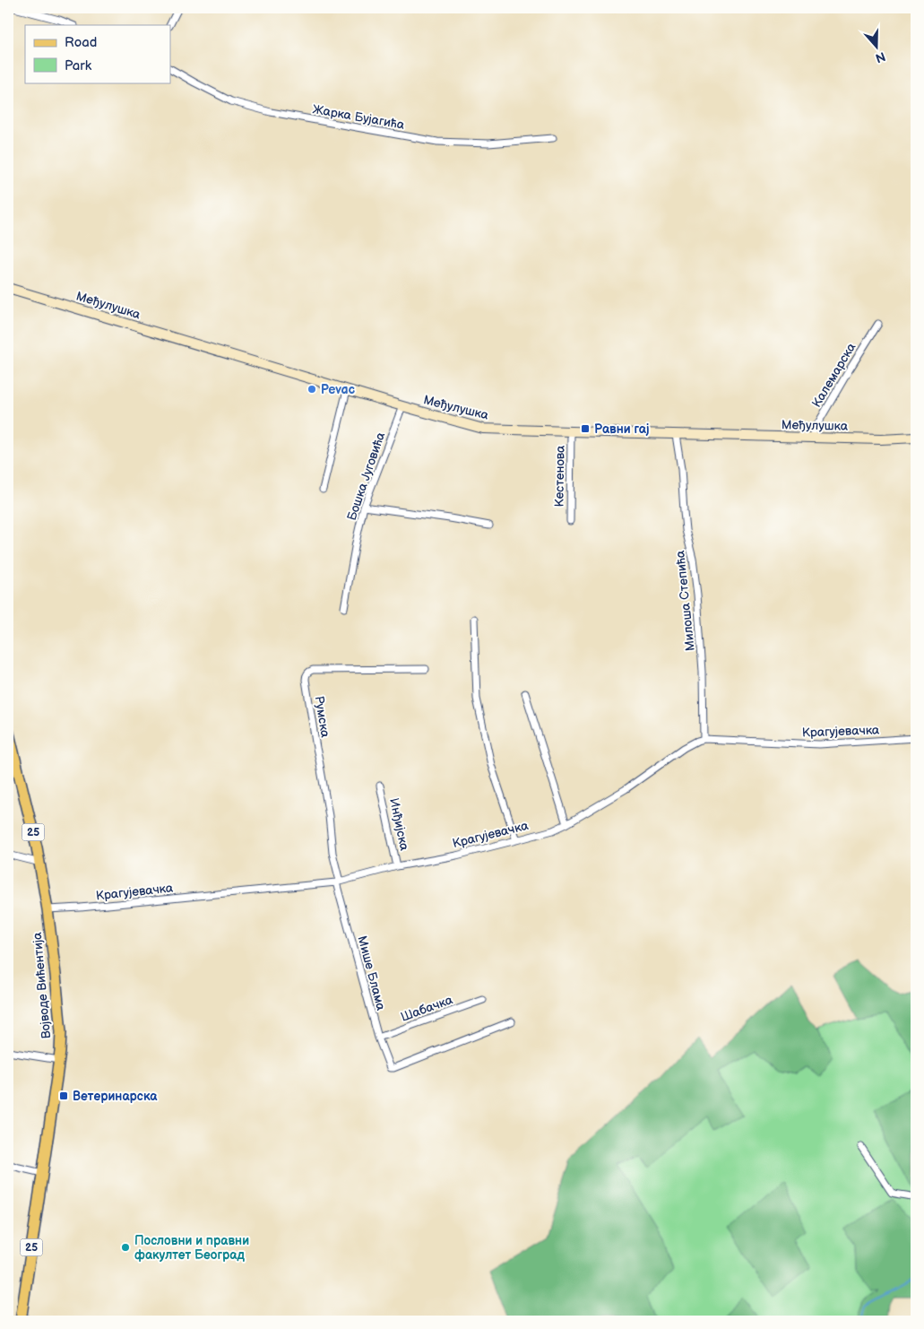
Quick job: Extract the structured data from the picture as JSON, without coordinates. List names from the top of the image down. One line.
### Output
{"streets":{"main road":["25","Војводе Вићентија"],"street":["Жарка Бујагића","Међулушка","Калемарска","Бошка Југовића","Кестенова","Милоша Степића","Румска","Крагујевачка","Инђијска","Мише Блама","Шабачка"]},"crossings":[["Међулушка","Калемарска"],["Међулушка","Бошка Југовића"],["Међулушка","Кестенова"],["Међулушка","Милоша Степића"],["Милоша Степића","Крагујевачка"],["Румска","Крагујевачка"],["Румска","Мише Блама"],["Крагујевачка","Инђијска"],["Крагујевачка","Мише Блама"],["Крагујевачка","Војводе Вићентија"],["Мише Блама","Шабачка"]],"places":{"other":["Pevac","Пословни и правни факултет Београд"],"transit":["Равни гај","Ветеринарска"]},"legend":["Road","Park"],"north":"bottom"}
